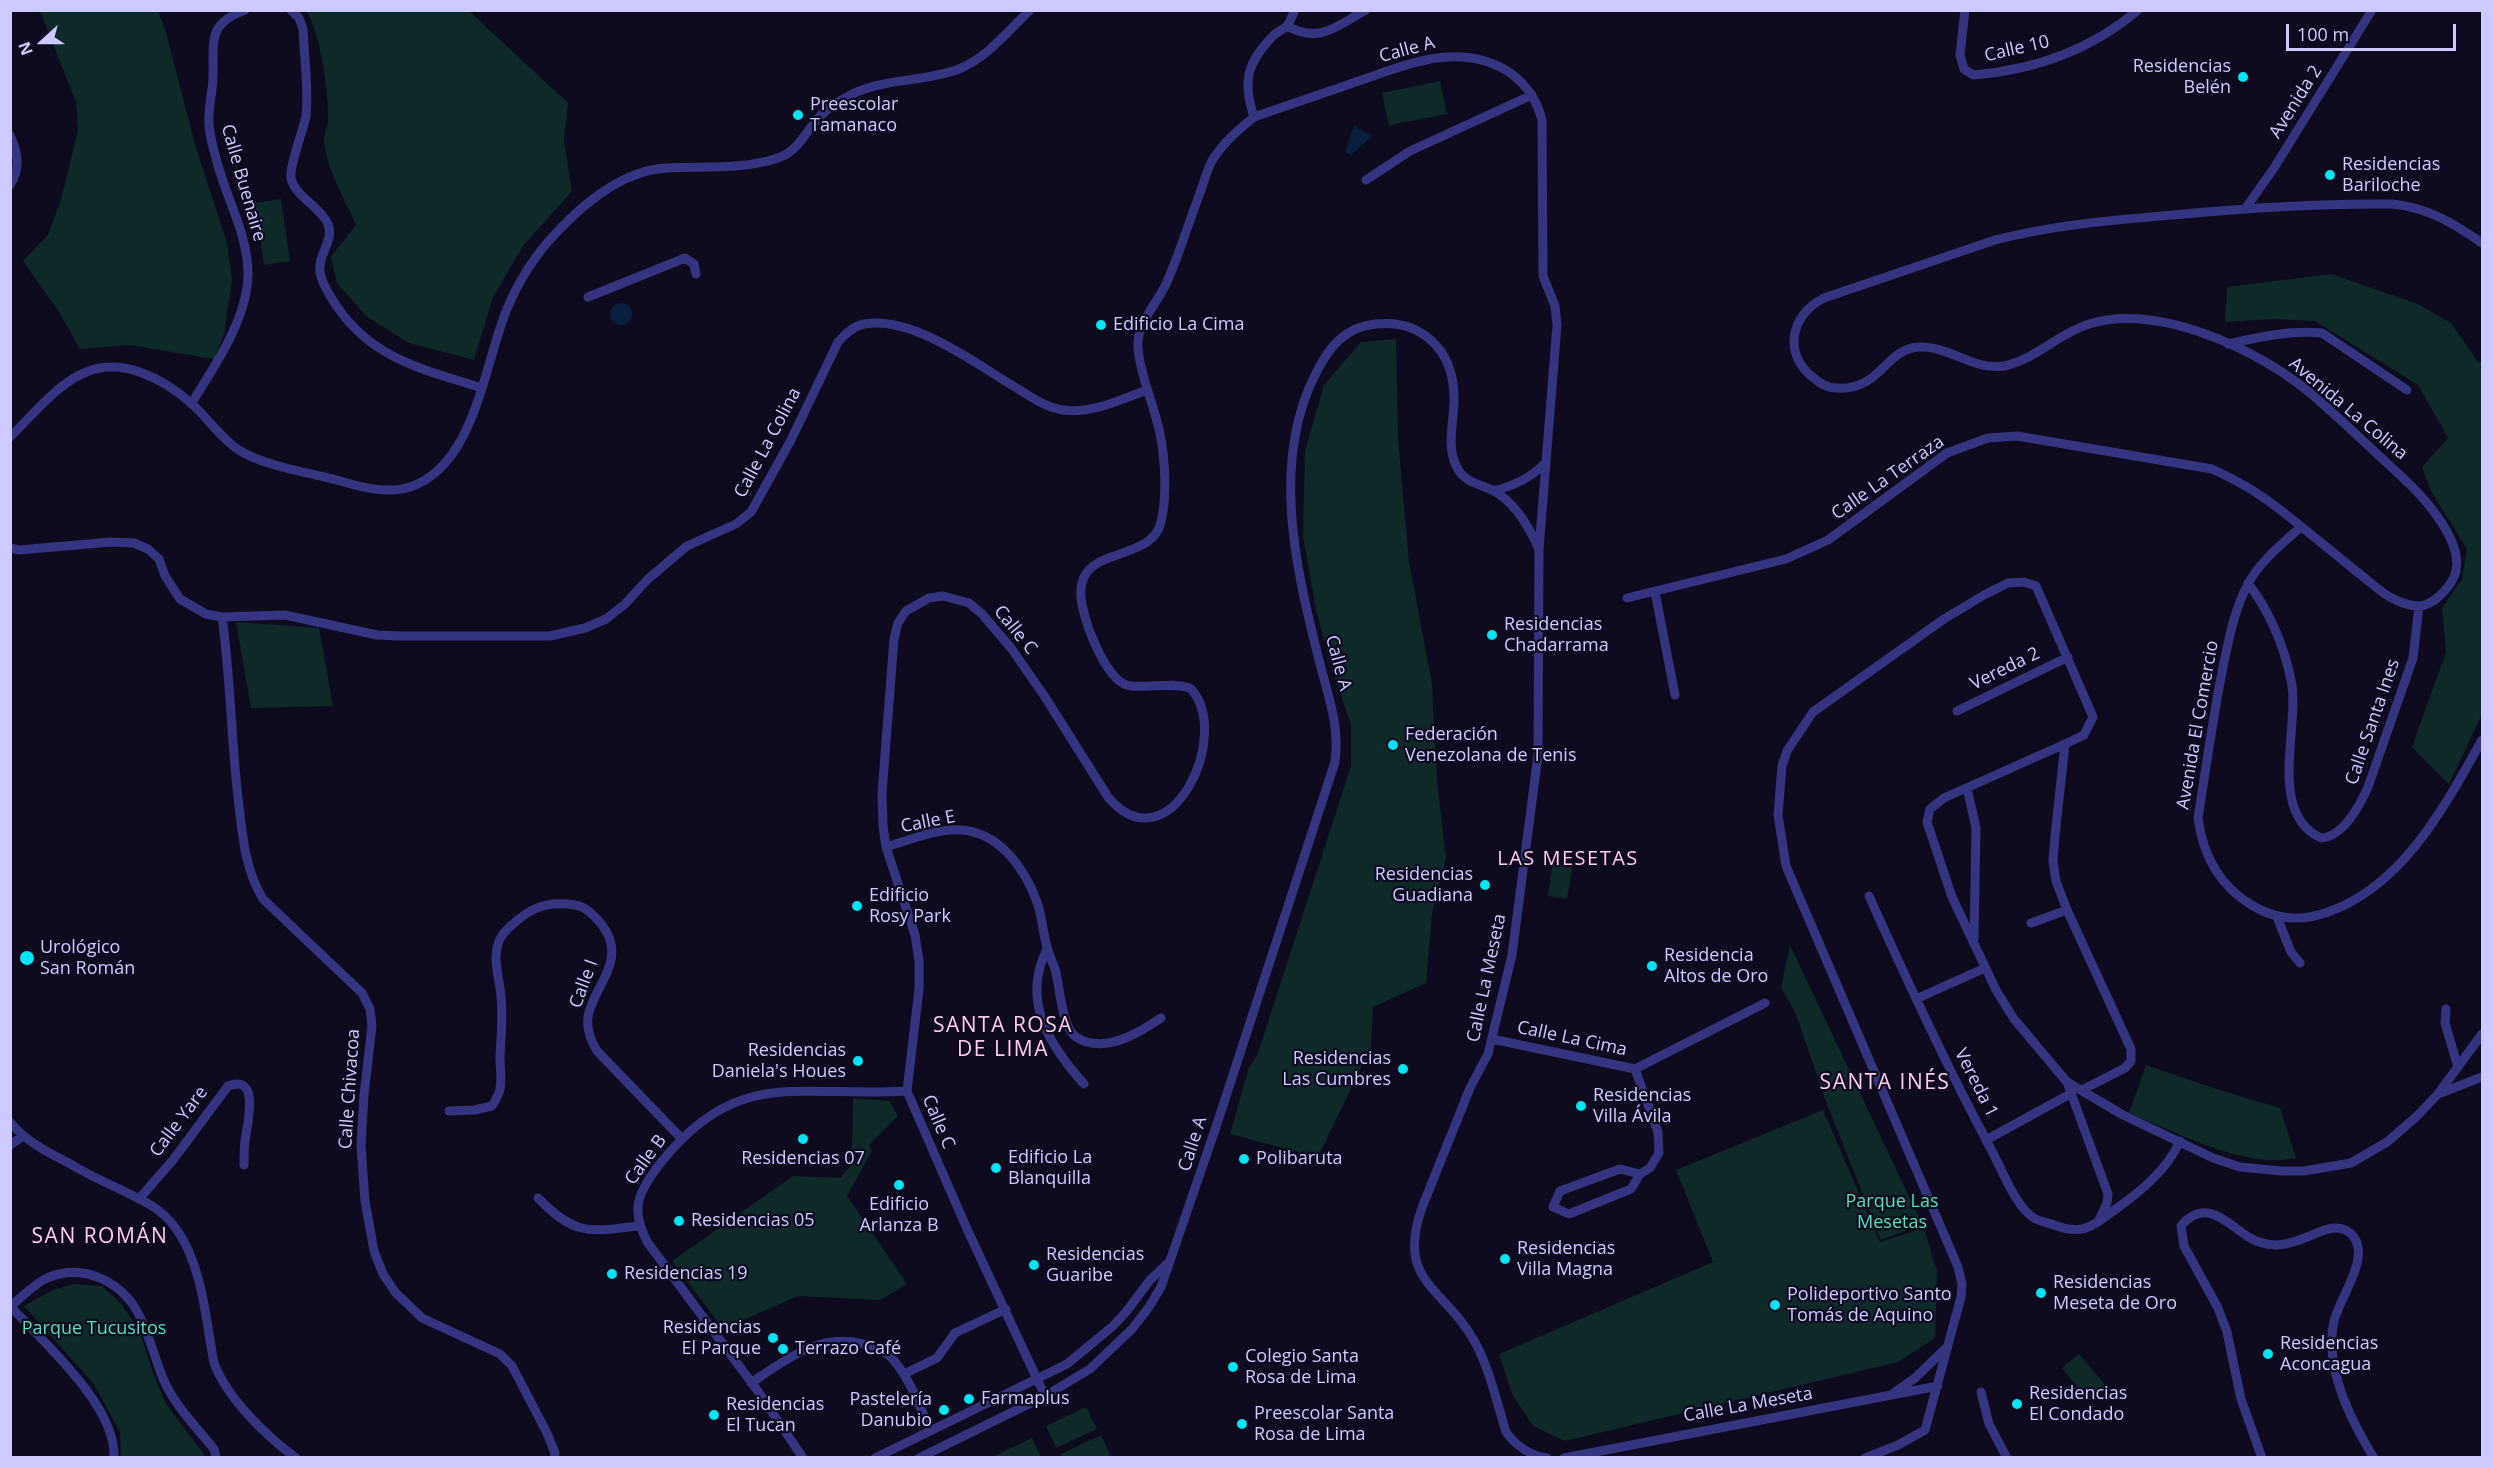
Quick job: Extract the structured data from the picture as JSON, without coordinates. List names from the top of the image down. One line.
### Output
{"streets":{"street":["Calle 10","Calle A","Avenida 2","Calle Buenaire","Avenida La Colina","Calle La Colina","Calle La Terraza","Calle C","Vereda 2","Calle Santa Ines","Avenida El Comercio","Calle E","Calle La Meseta","Calle I","Calle La Cima","Vereda 1","Calle Chivacoa","Calle Yare","Calle B"]},"crossings":[["Calle A","Calle La Colina"],["Calle A","Calle C"],["Calle A","Calle La Meseta"],["Avenida 2","Avenida La Colina"],["Avenida La Colina","Calle Santa Ines"],["Calle La Colina","Calle C"],["Calle La Colina","Calle Chivacoa"],["Calle La Terraza","Avenida El Comercio"],["Calle C","Calle E"],["Calle C","Calle B"],["Calle Santa Ines","Avenida El Comercio"],["Calle La Meseta","Calle La Cima"],["Calle I","Calle B"]],"districts":["LAS MESETAS","SANTA ROSA DE LIMA","SANTA INÉS","SAN ROMÁN"],"parks":["Parque Las Mesetas","Parque Tucusitos"],"places":["Residencias Belén","Preescolar Tamanaco","Residencias Bariloche","Edificio La Cima","Residencias Chadarrama","Federación Venezolana de Tenis","Residencias Guadiana","Edificio Rosy Park","Urológico San Román","Residencia Altos de Oro","Residencias Daniela's Houes","Residencias Las Cumbres","Residencias Villa Ávila","Residencias 07","Polibaruta","Edificio La Blanquilla","Edificio Arlanza B","Residencias 05","Residencias Villa Magna","Residencias Guaribe","Residencias 19","Residencias Meseta de Oro","Polideportivo Santo Tomás de Aquino","Residencias El Parque","Terrazo Café","Residencias Aconcagua","Colegio Santa Rosa de Lima","Farmaplus","Residencias El Condado","Pastelería Danubio","Residencias El Tucan","Preescolar Santa Rosa de Lima"],"scale_bar":"100 m","north":"left"}
